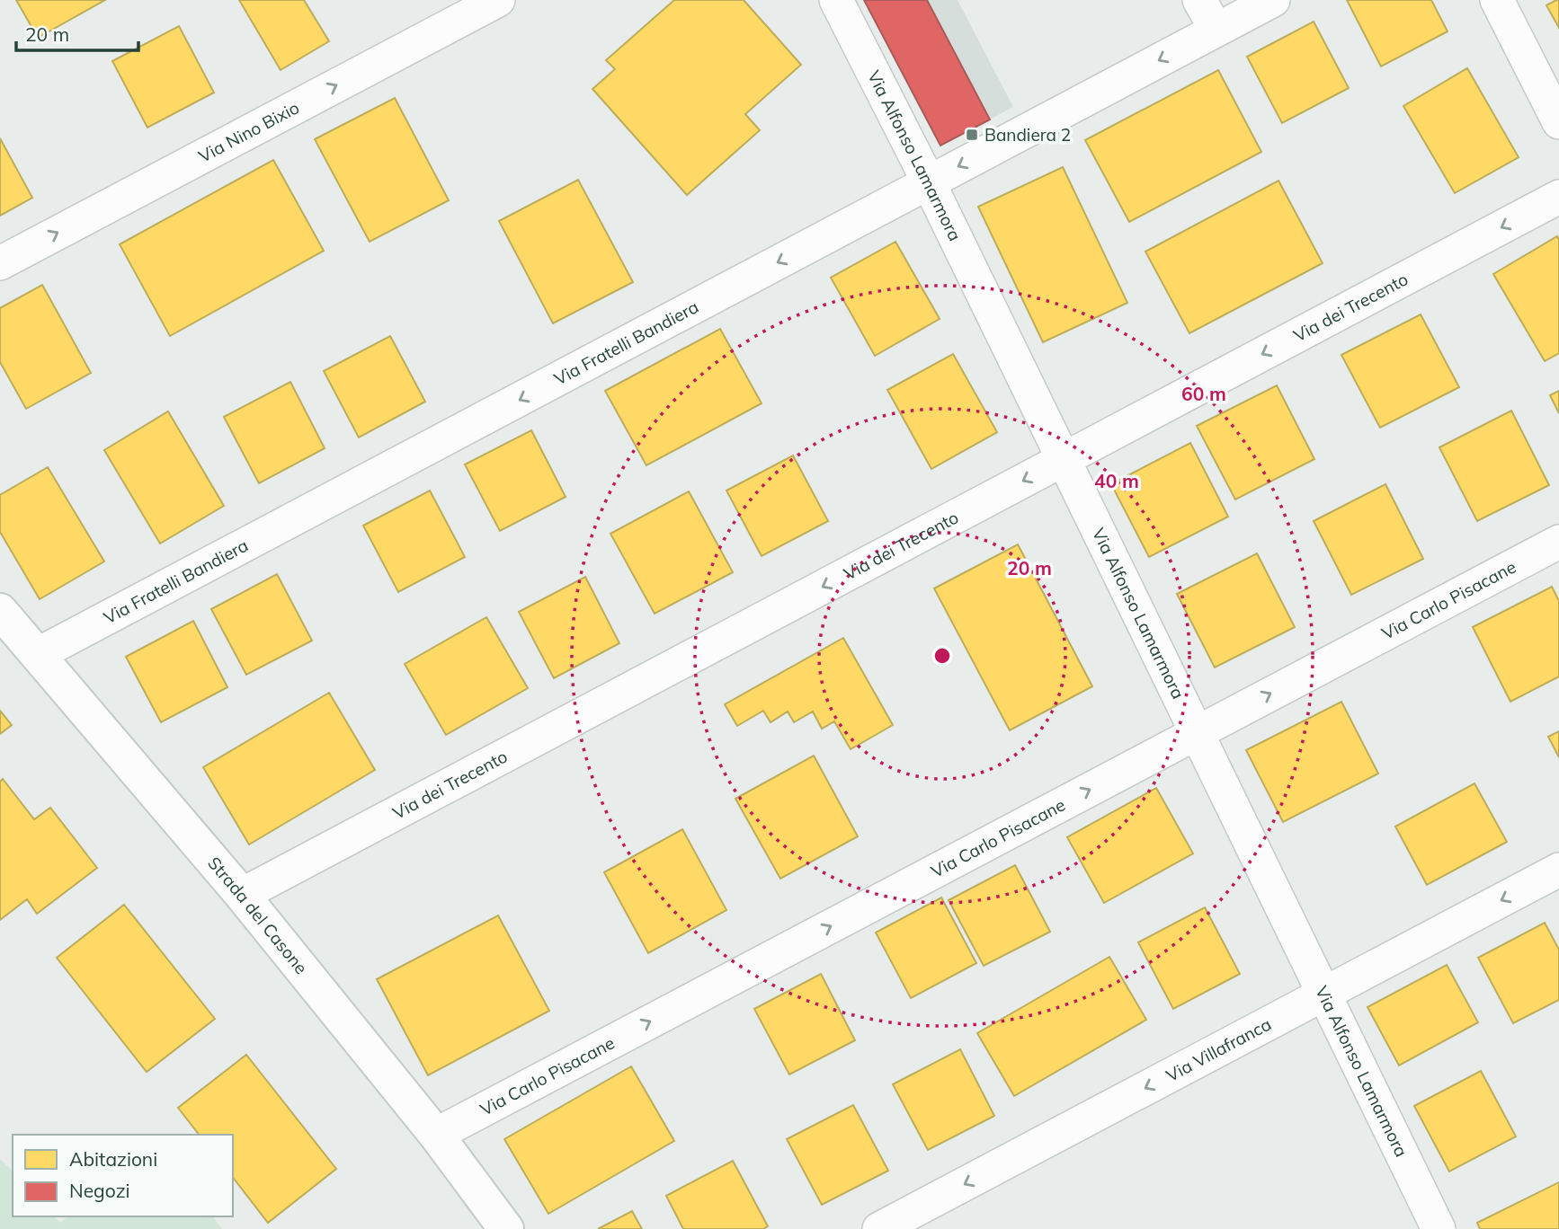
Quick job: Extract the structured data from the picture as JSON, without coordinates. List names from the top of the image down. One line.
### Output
{"streets":{"street":["Via Nino Bixio","Via Alfonso Lamarmora","Via dei Trecento","Via Fratelli Bandiera","Via Carlo Pisacane","Strada del Casone","Via Villafranca"]},"crossings":[["Via Alfonso Lamarmora","Via dei Trecento"],["Via Alfonso Lamarmora","Via Fratelli Bandiera"],["Via Alfonso Lamarmora","Via Carlo Pisacane"],["Via Alfonso Lamarmora","Via Villafranca"],["Via dei Trecento","Strada del Casone"],["Via Fratelli Bandiera","Strada del Casone"],["Via Carlo Pisacane","Strada del Casone"]],"one_way":["Via Nino Bixio","Via dei Trecento","Via Fratelli Bandiera","Via Carlo Pisacane","Via Villafranca"],"places":{"transit":["Bandiera 2"]},"legend":["Abitazioni","Negozi"],"scale_bar":"20 m","rings":["60 m","40 m","20 m"]}
